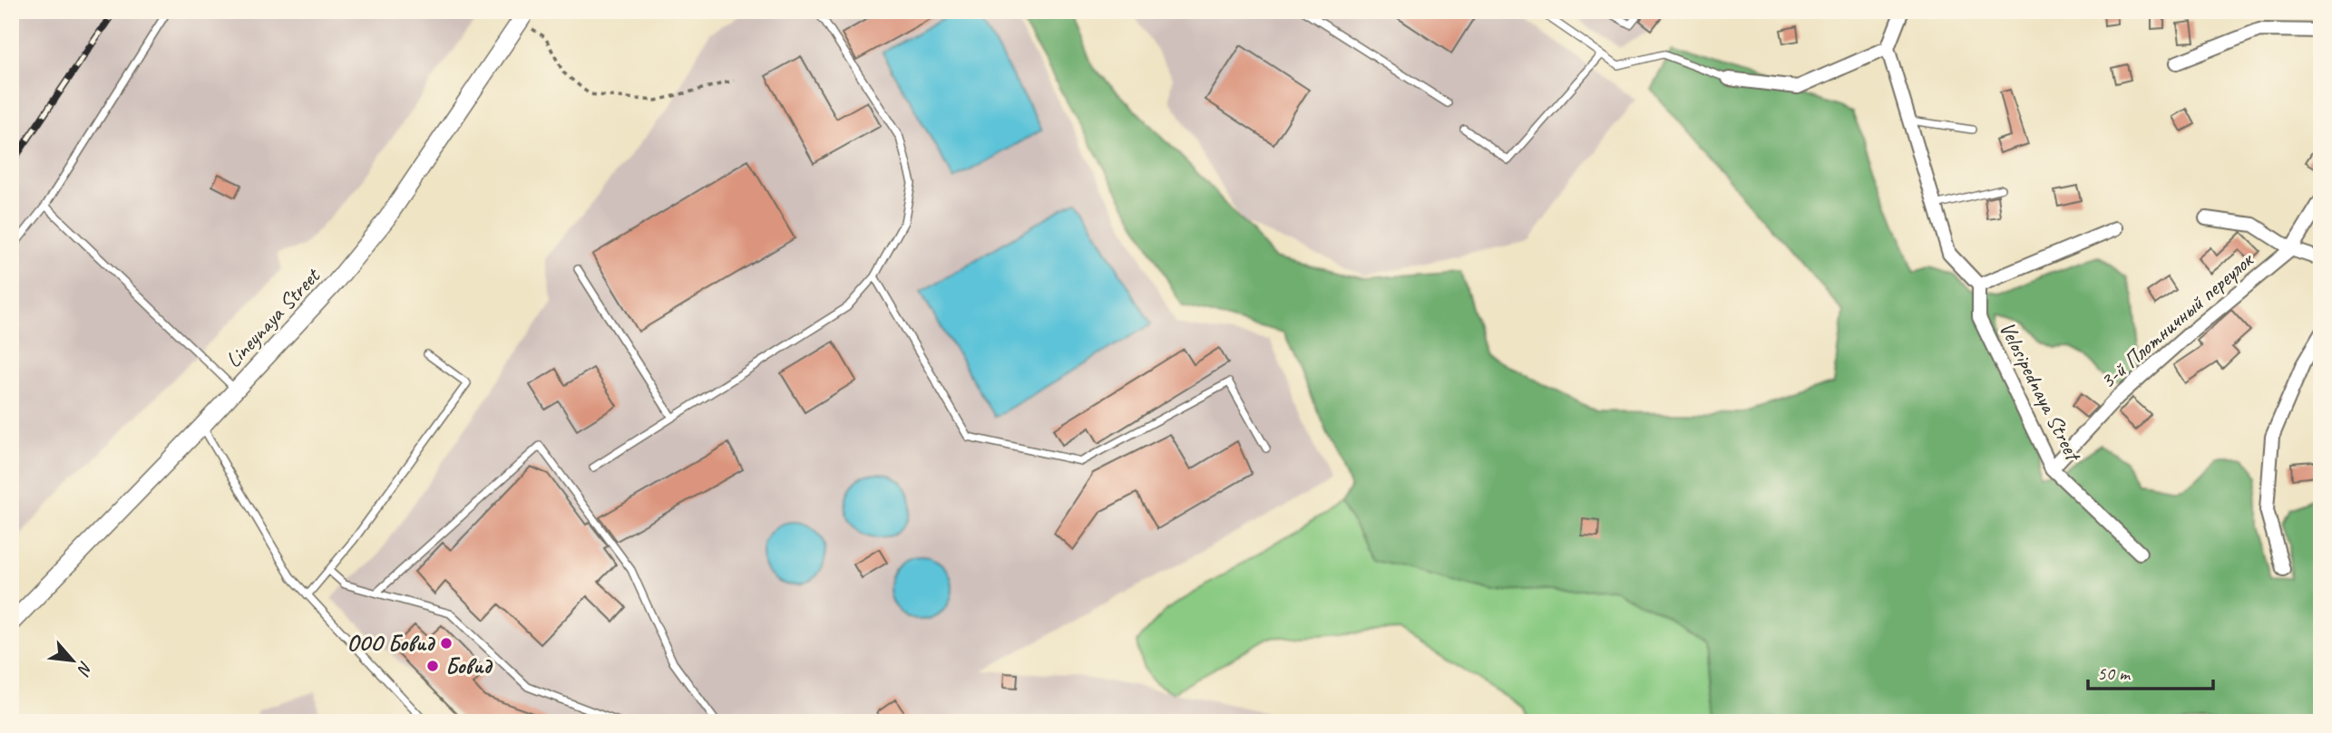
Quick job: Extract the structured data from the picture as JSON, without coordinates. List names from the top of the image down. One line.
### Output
{"streets":{"street":["Lineynaya Street","3-й Плотничный переулок","Velosipednaya Street"]},"crossings":[["3-й Плотничный переулок","Velosipednaya Street"]],"places":["ООО Бовид","Бовид"],"scale_bar":"50 m","north":"bottom right"}
